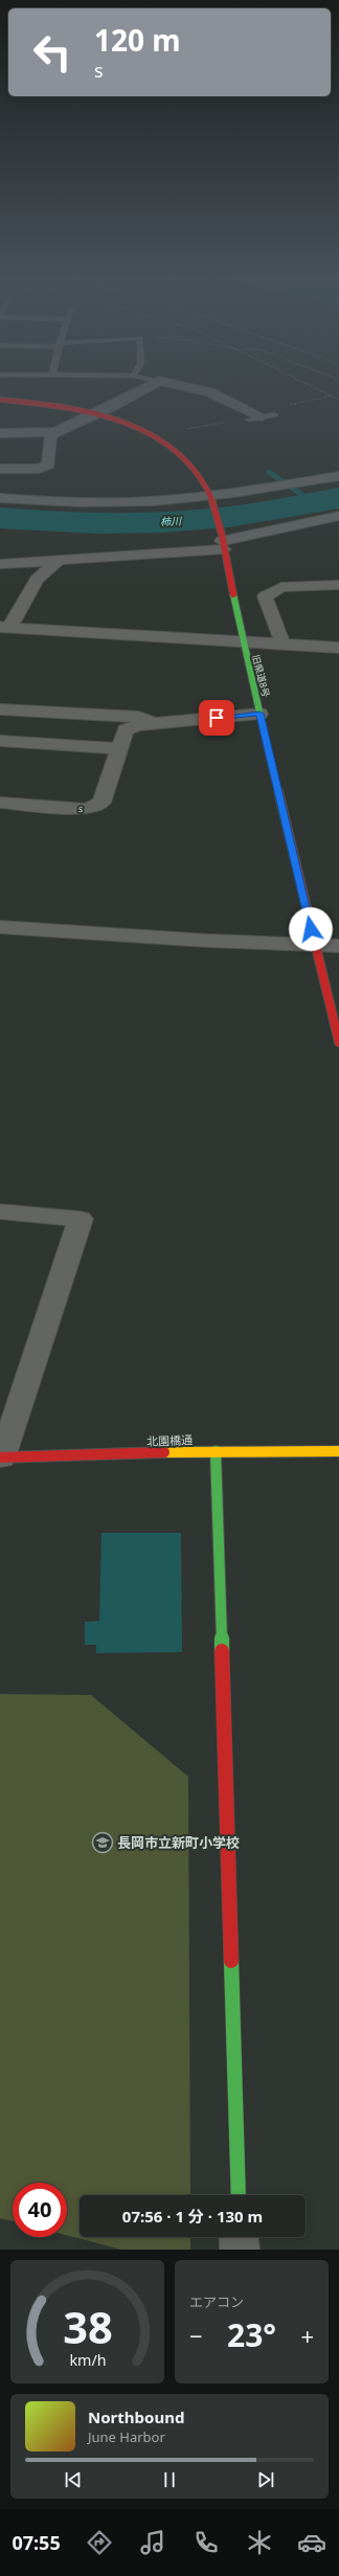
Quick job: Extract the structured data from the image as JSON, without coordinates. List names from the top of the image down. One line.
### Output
{"streets":{"street":["旧県道8号","s","北園橋通"]},"crossings":[["旧県道8号","s"]],"water":["柿川"],"places":{"school or university":["長岡市立新町小学校"]},"page":{"turn":["120 m","s"],"limit":"40","trip":"07:56 · 1 分 · 130 m","tile":"エアコン","heat":["−","23°","+"],"song":["Northbound","June Harbor"],"tabs":"07:55","gauge":["38","km/h"]}}
